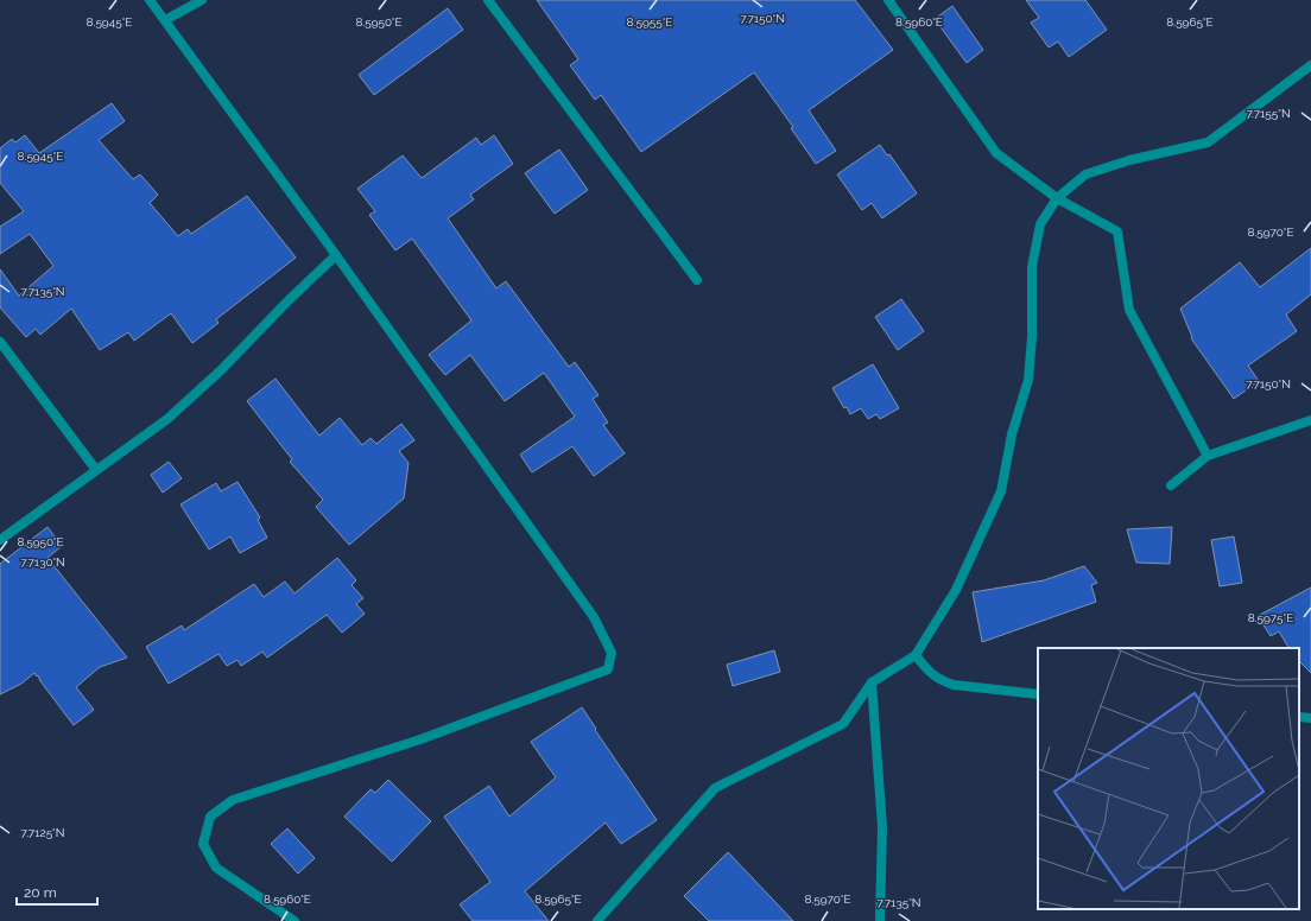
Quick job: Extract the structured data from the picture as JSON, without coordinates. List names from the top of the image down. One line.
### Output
{"scale_bar":"20 m","coordinates":["7.7150°N","8.5945°E","8.5950°E","8.5955°E","8.5960°E","8.5965°E","7.7155°N","8.5970°E","7.7135°N","7.7130°N","8.5975°E","7.7125°N"]}
